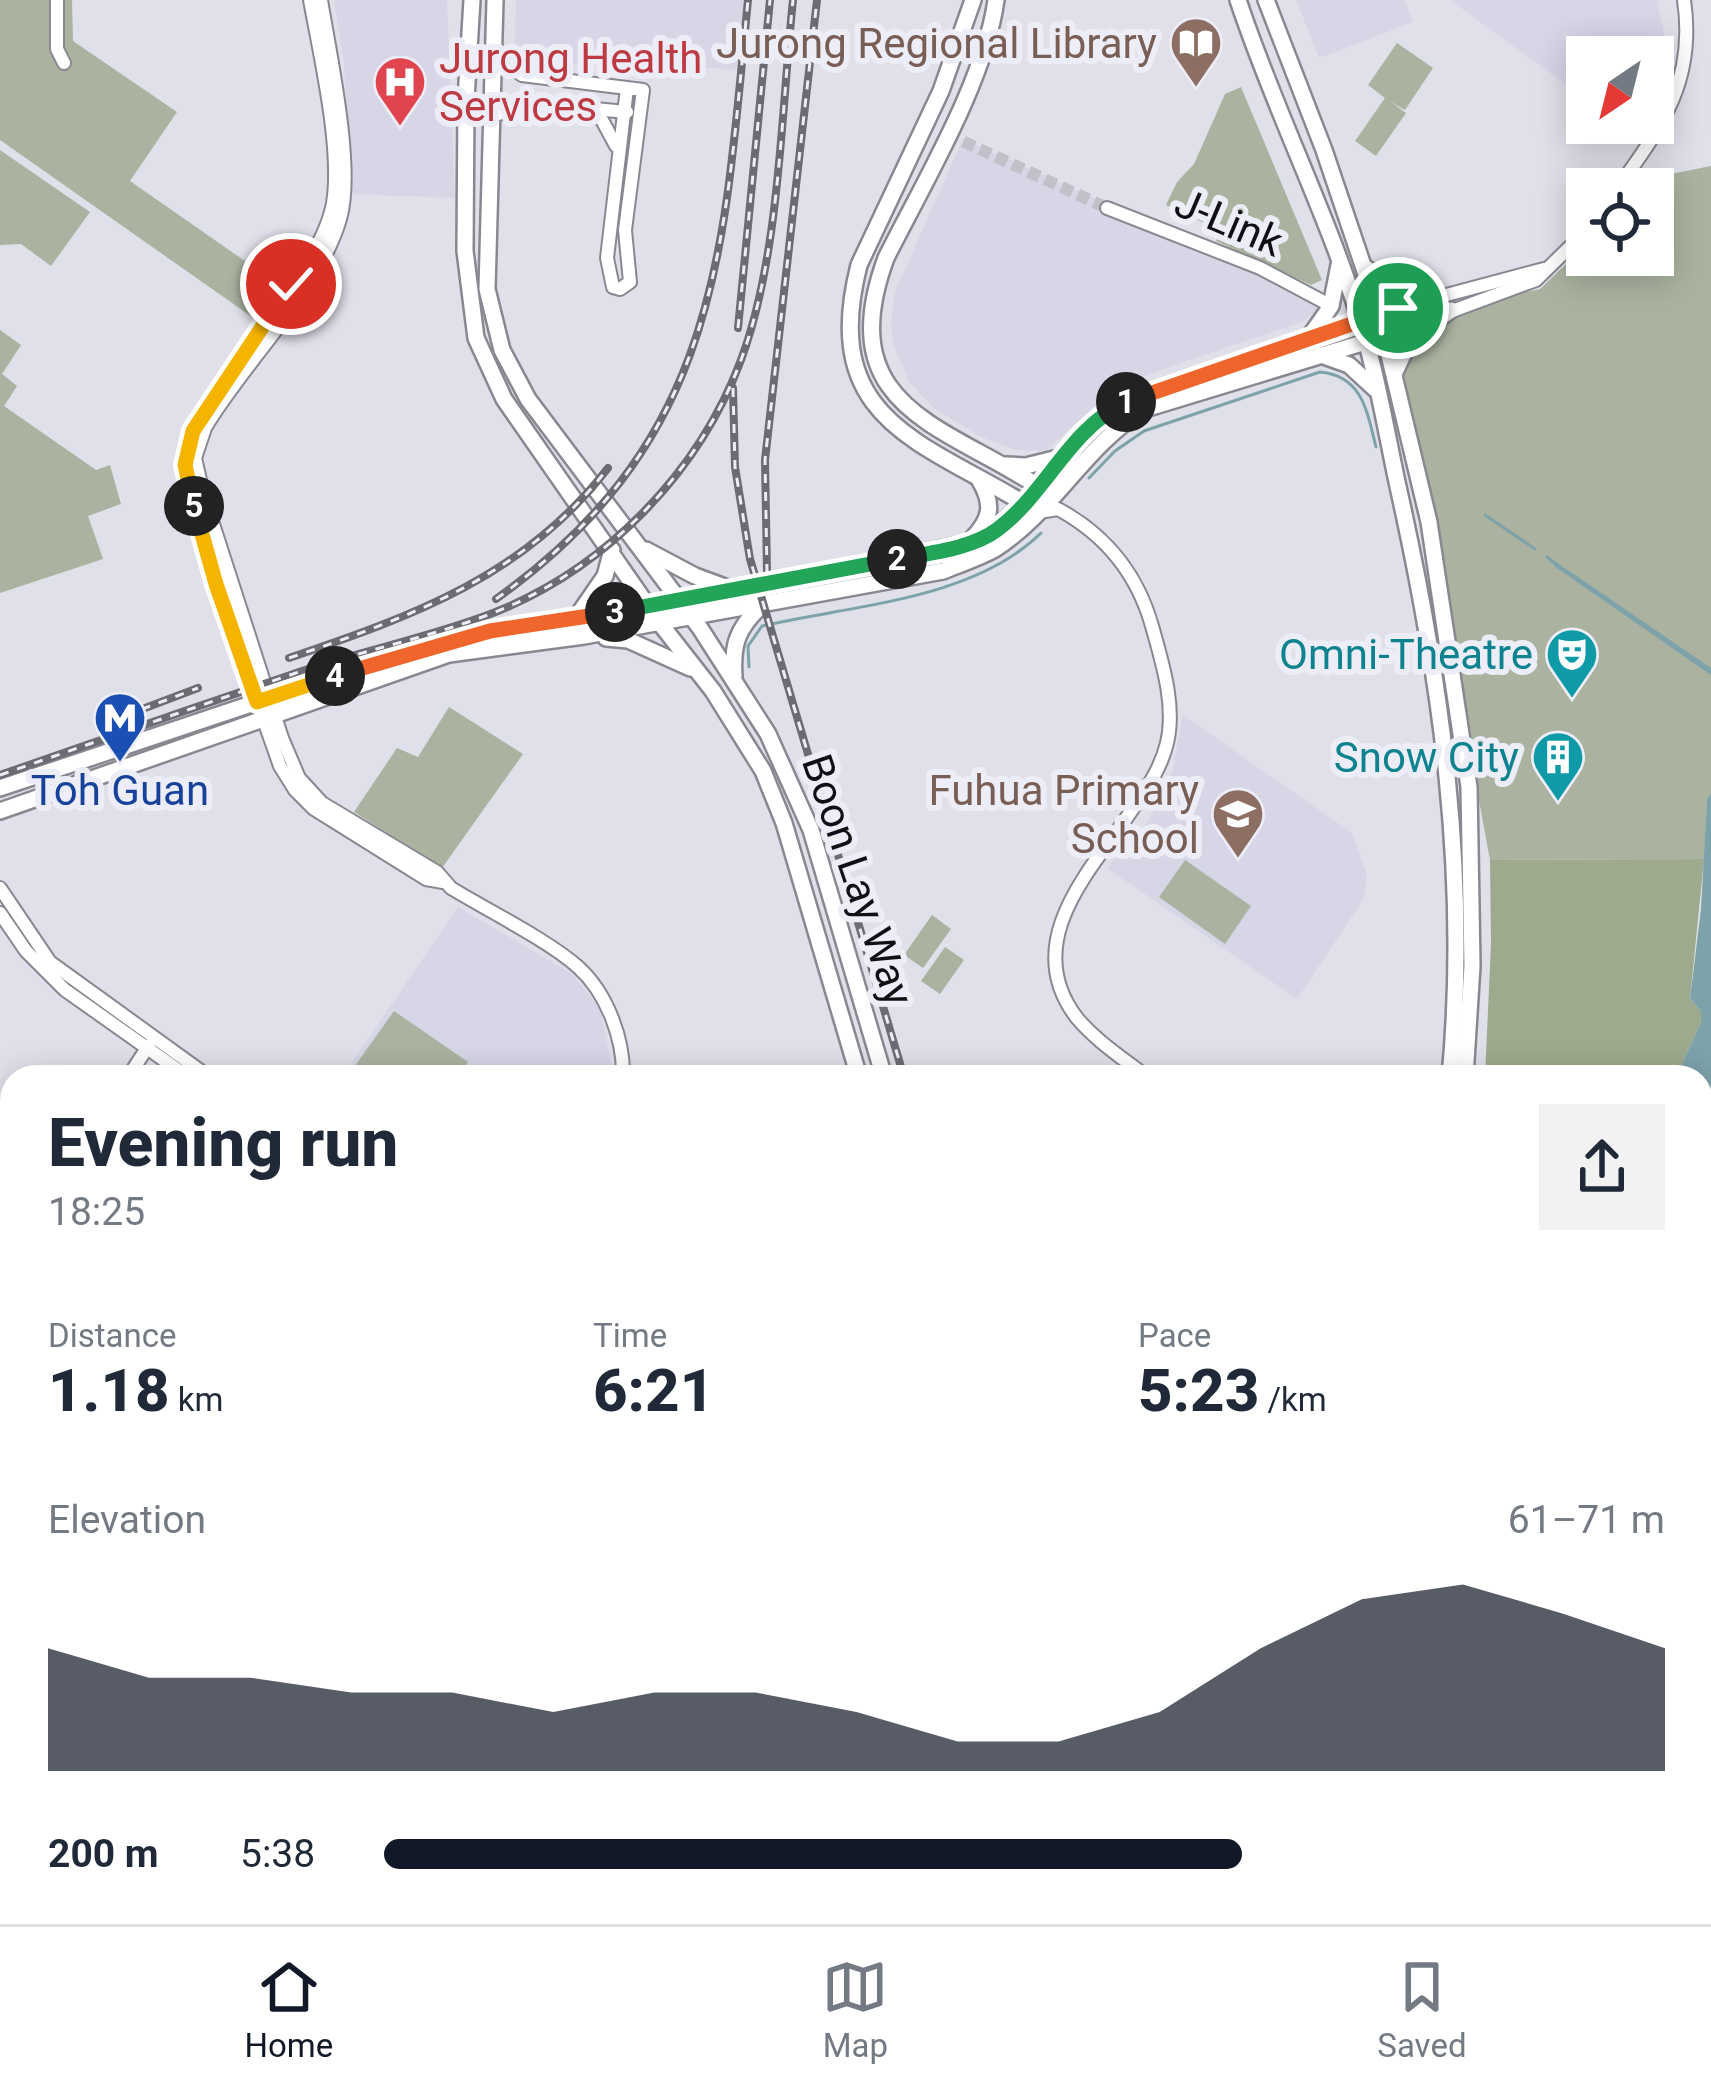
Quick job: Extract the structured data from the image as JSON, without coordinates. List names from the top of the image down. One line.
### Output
{"streets":{"main road":["Boon Lay Way"],"street":["J-Link"]},"places":{"library":["Jurong Regional Library"],"hospital":["Jurong Health Services"],"theatre":["Omni-Theatre"],"metro station":["Toh Guan"],"building":["Snow City"],"school or university":["Fuhua Primary School"]},"north":"bottom left","page":{"pins":["1","5","2","3","4"],"heading":["Evening run","18:25"],"stats":[["Distance","1.18 km"],["Time","6:21"],["Pace","5:23 /km"]],"chart":["Elevation","61–71 m"],"list":[{"name":"200 m","note":"5:38"}],"tabs":["Home","Map","Saved"]}}
